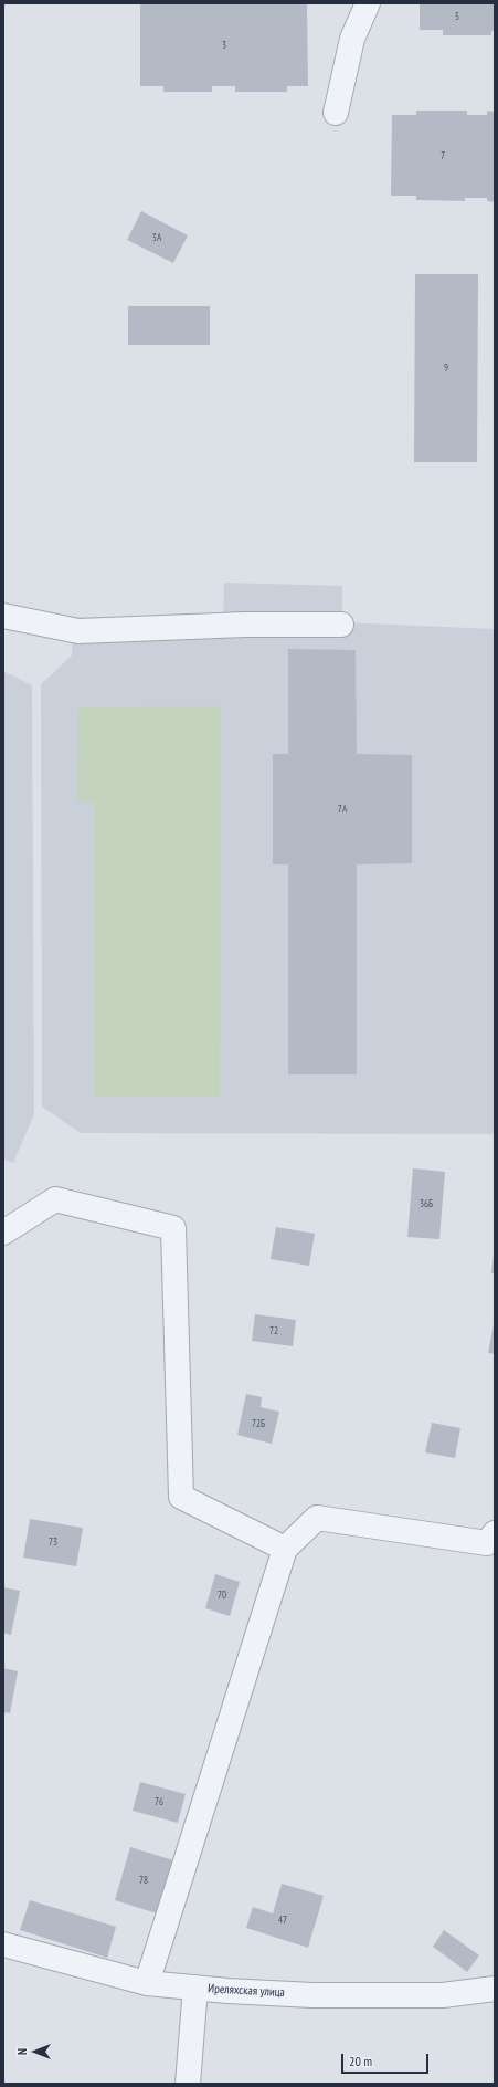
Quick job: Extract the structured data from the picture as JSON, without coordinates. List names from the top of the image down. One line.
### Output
{"streets":{"street":["Иреляхская улица"]},"house_numbers":["5","3","7","3А","9","7А","36Б","72","72Б","73","70","76","78","47"],"scale_bar":"20 m","north":"left"}
